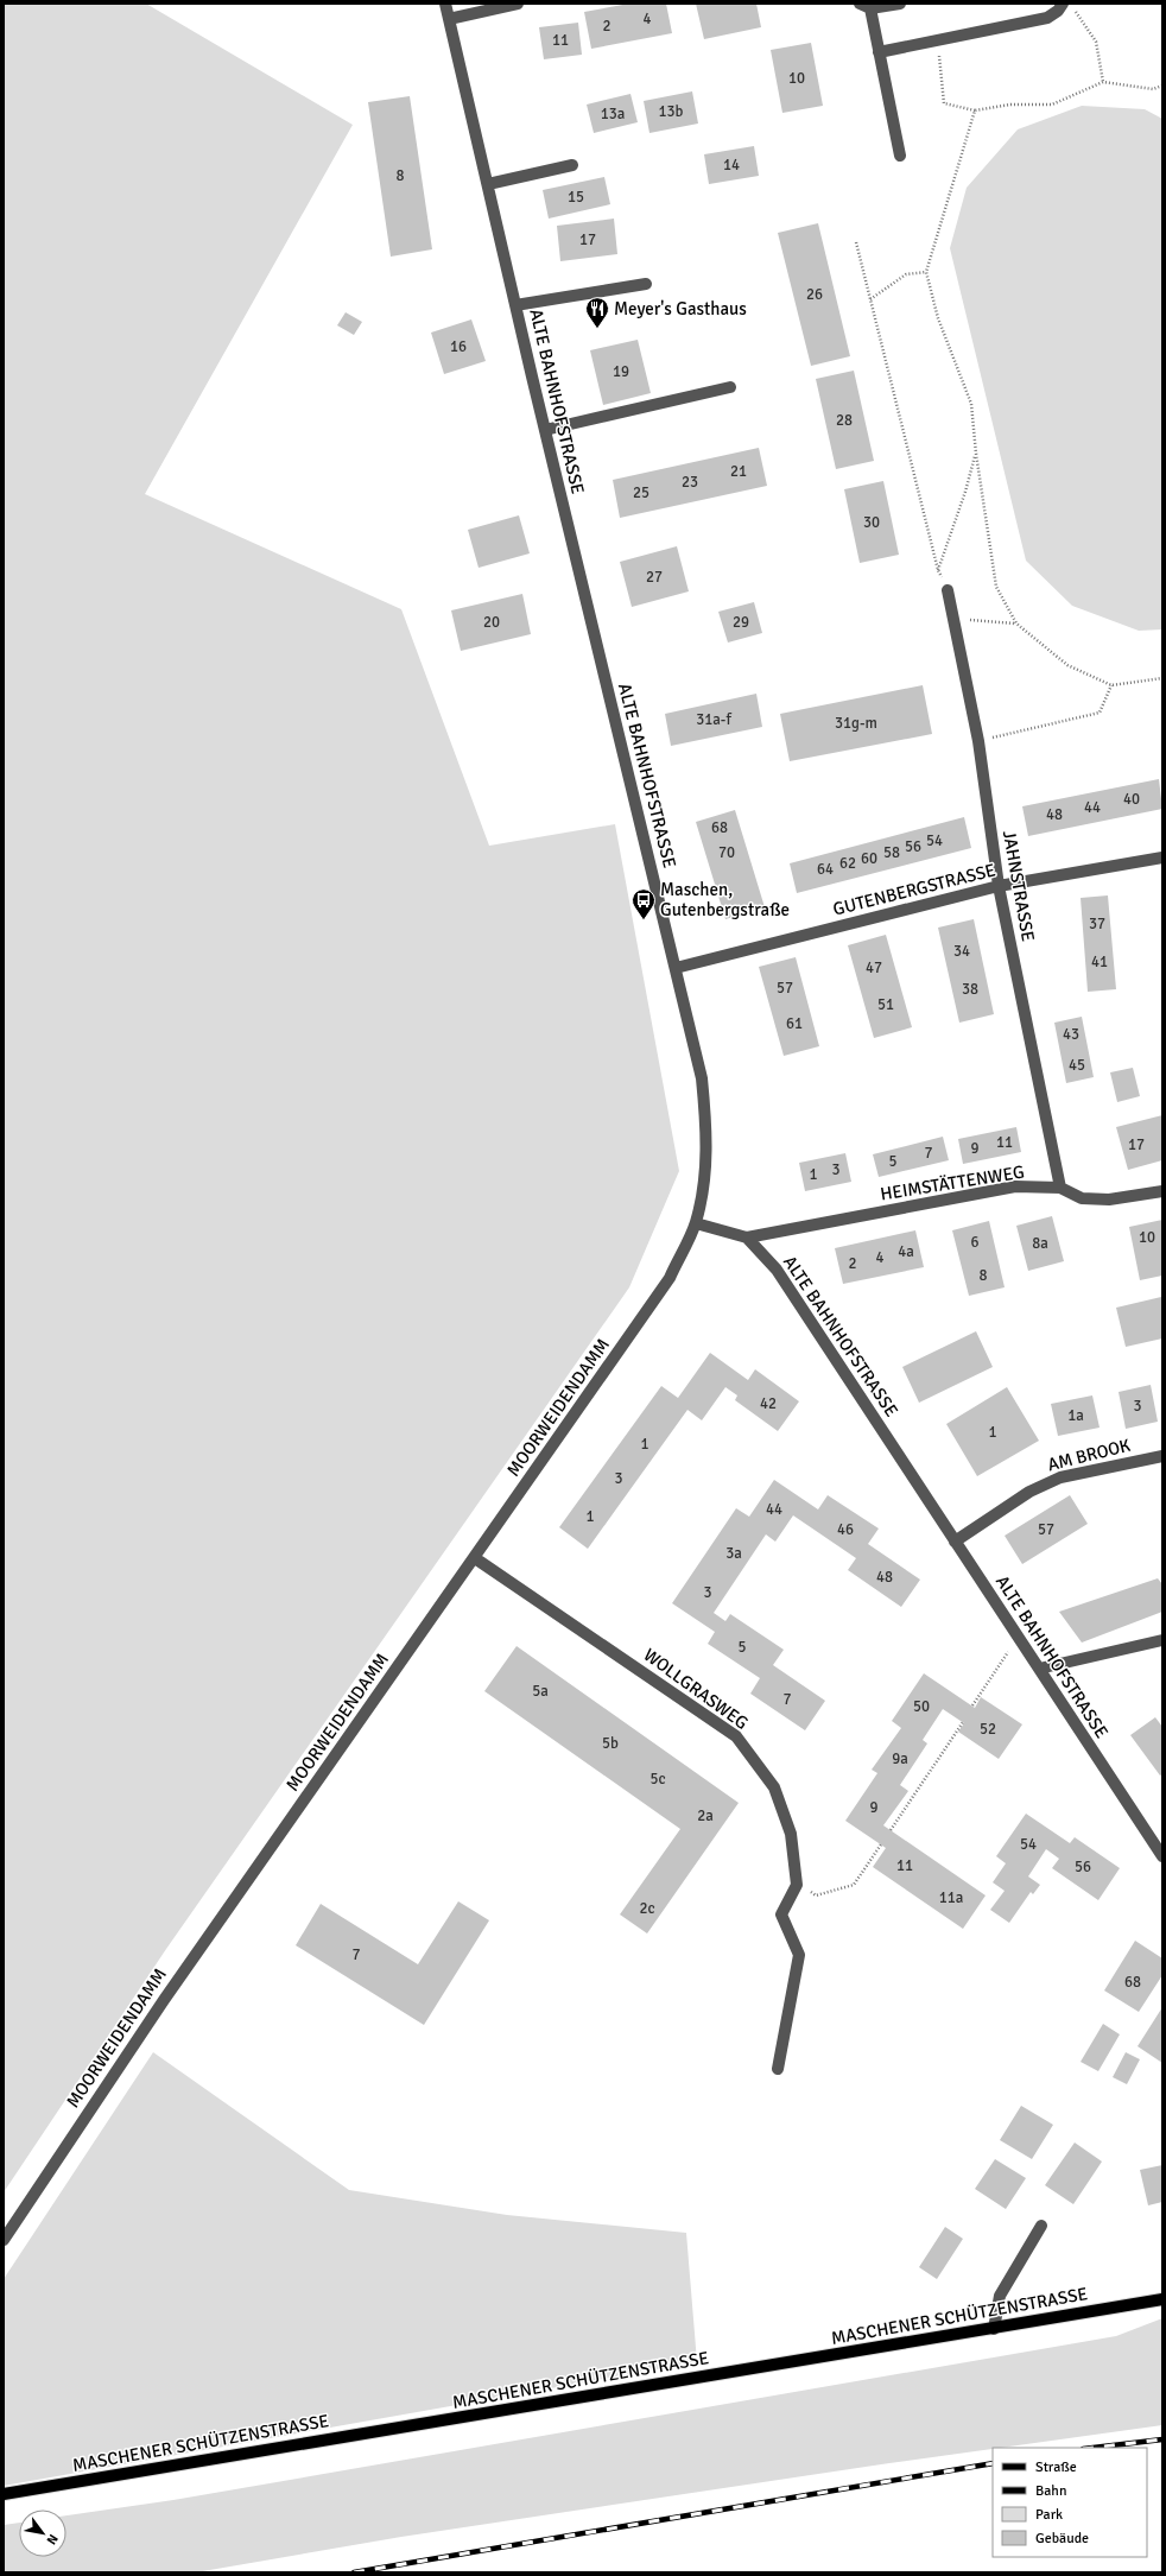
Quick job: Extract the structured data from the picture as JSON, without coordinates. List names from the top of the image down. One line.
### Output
{"streets":{"main road":["MASCHENER SCHÜTZENSTRASSE"],"street":["ALTE BAHNHOFSTRASSE","JAHNSTRASSE","GUTENBERGSTRASSE","HEIMSTÄTTENWEG","MOORWEIDENDAMM","AM BROOK","WOLLGRASWEG"]},"crossings":[["ALTE BAHNHOFSTRASSE","GUTENBERGSTRASSE"],["ALTE BAHNHOFSTRASSE","HEIMSTÄTTENWEG"],["ALTE BAHNHOFSTRASSE","MOORWEIDENDAMM"],["ALTE BAHNHOFSTRASSE","AM BROOK"],["JAHNSTRASSE","GUTENBERGSTRASSE"],["JAHNSTRASSE","HEIMSTÄTTENWEG"],["MOORWEIDENDAMM","WOLLGRASWEG"]],"places":{"restaurant":["Meyer's Gasthaus"],"bus stop":["Maschen, Gutenbergstraße"]},"house_numbers":["4","2","11","10","13b","13a","14","8","15","17","26","16","19","28","21","23","25","30","27","20","29","31a-f","31g-m","40","44","48","68","54","56","70","58","60","62","64","37","34","41","47","57","38","51","61","43","45","11","17","9","7","5","3","1","10","6","8a","4a","4","2","8","42","3","1a","1","1","3","44","1","46","57","3a","48","3","5","5a","7","50","52","5b","9a","5c","9","2a","54","11","56","11a","2c","7","68"],"legend":["Straße","Bahn","Park","Gebäude"],"north":"bottom right"}
